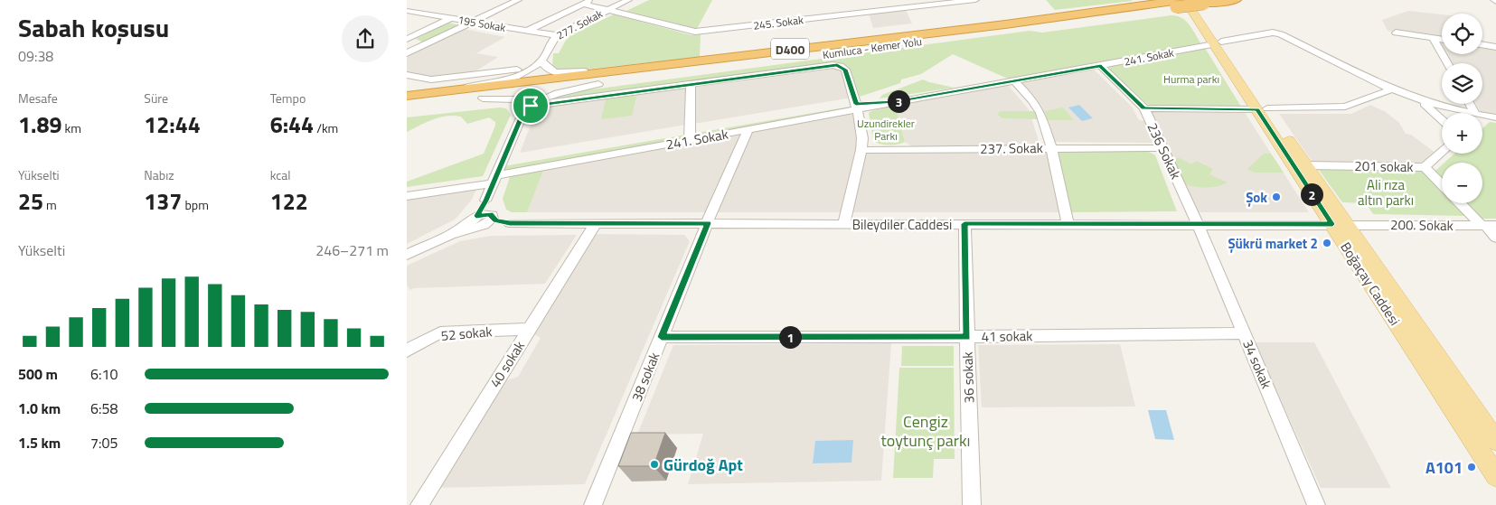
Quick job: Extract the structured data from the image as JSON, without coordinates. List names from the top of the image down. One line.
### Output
{"streets":{"highway":["Kumluca - Kemer Yolu","D400"],"main road":["Boğaçay Caddesi"],"street":["245. Sokak","195 Sokak","277. Sokak","241. Sokak","237. Sokak","236 Sokak","201 sokak","Bileydiler Caddesi","200. Sokak","52 sokak","41 sokak","40 sokak","34 sokak","38 sokak","36 sokak"]},"crossings":[["245. Sokak","277. Sokak"],["195 Sokak","277. Sokak"],["Kumluca - Kemer Yolu","D400"],["Kumluca - Kemer Yolu","Boğaçay Caddesi"],["D400","Boğaçay Caddesi"],["241. Sokak","236 Sokak"],["241. Sokak","Boğaçay Caddesi"],["241. Sokak","38 sokak"],["237. Sokak","236 Sokak"],["236 Sokak","Bileydiler Caddesi"],["236 Sokak","34 sokak"],["201 sokak","Boğaçay Caddesi"],["Bileydiler Caddesi","200. Sokak"],["Bileydiler Caddesi","Boğaçay Caddesi"],["Bileydiler Caddesi","40 sokak"],["Bileydiler Caddesi","34 sokak"],["Bileydiler Caddesi","38 sokak"],["Bileydiler Caddesi","36 sokak"],["200. Sokak","Boğaçay Caddesi"],["52 sokak","40 sokak"],["41 sokak","34 sokak"],["41 sokak","38 sokak"],["41 sokak","36 sokak"]],"parks":["Hurma parkı","Uzundirekler Parkı","Ali rıza altın parkı","Cengiz toytunç parkı"],"places":["Şok","Şükrü market 2","Gürdoğ Apt","A101"],"page":{"heading":["Sabah koşusu","09:38"],"map_buttons":["+","−"],"stats":[["Mesafe","1.89 km"],["Süre","12:44"],["Tempo","6:44 /km"],["Yükselti","25 m"],["Nabız","137 bpm"],["kcal","122"]],"pins":["3","2","1"],"chart":["Yükselti","246–271 m"],"list":[{"name":"500 m","note":"6:10"},{"name":"1.0 km","note":"6:58"},{"name":"1.5 km","note":"7:05"}]}}
